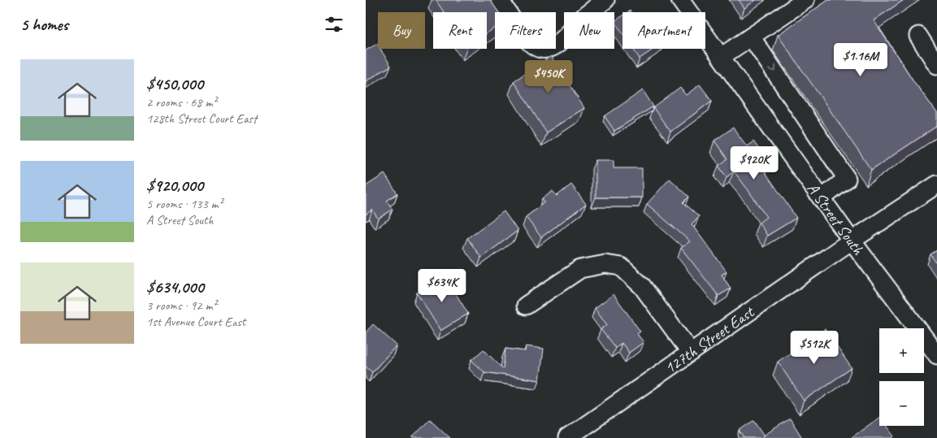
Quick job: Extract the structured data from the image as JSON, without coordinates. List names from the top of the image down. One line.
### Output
{"streets":{"street":["A Street South","127th Street East"]},"crossings":[["A Street South","127th Street East"]],"page":{"heading":"5 homes","chip":["Buy","Rent","Filters","New","Apartment"],"price":["$1.16M","$450K","$920K","$634K","$512K"],"list":[{"name":"$450,000","note":"2 rooms · 68 m² · 128th Street Court East"},{"name":"$920,000","note":"5 rooms · 133 m² · A Street South"},{"name":"$634,000","note":"3 rooms · 92 m² · 1st Avenue Court East"}],"map_buttons":["+","−"]}}
